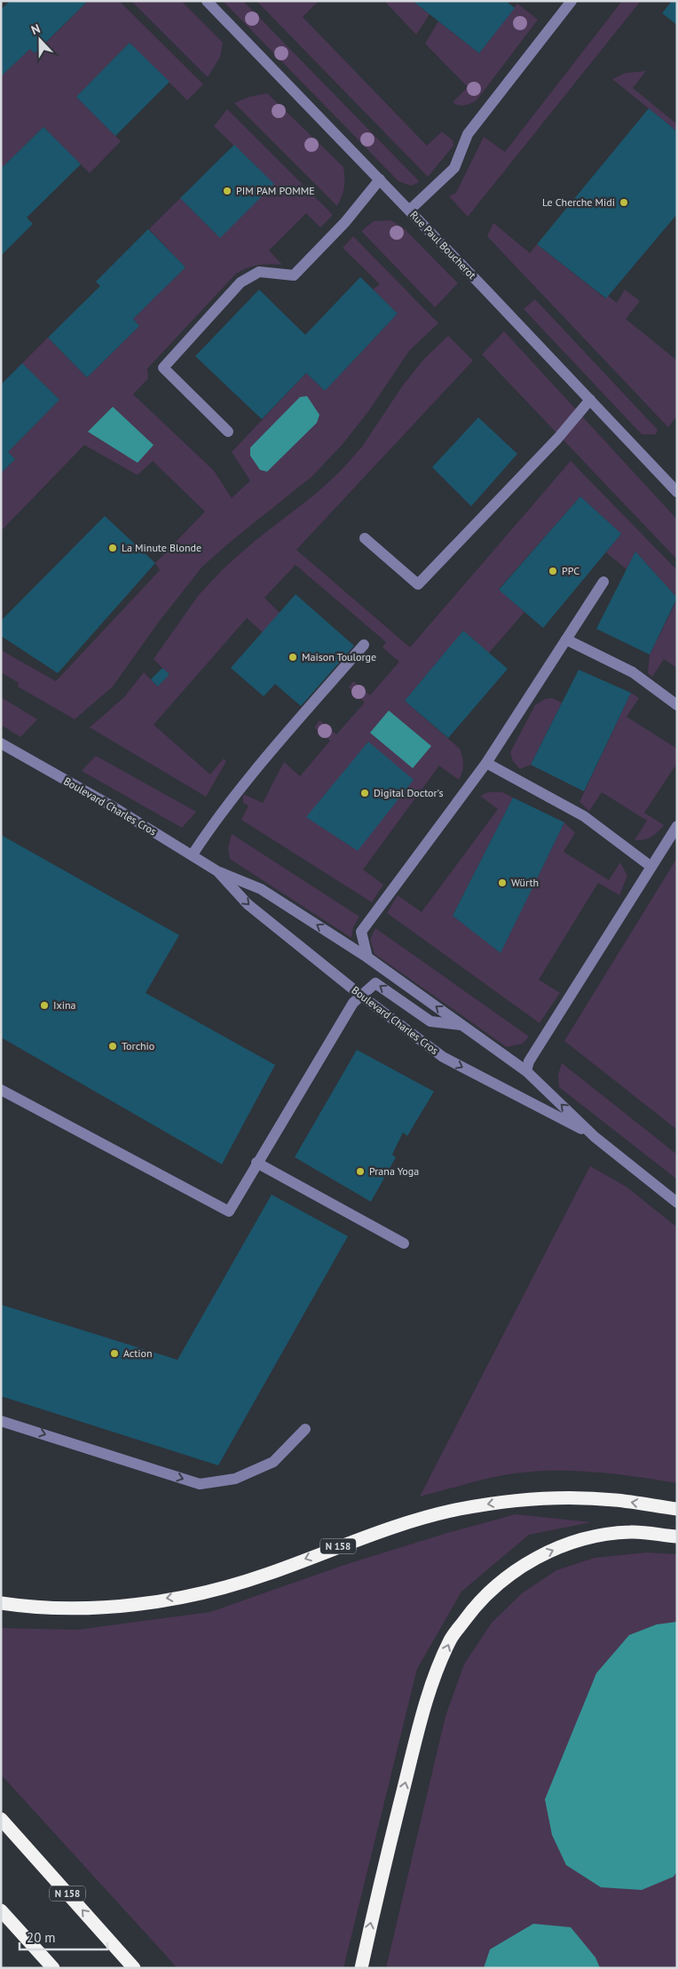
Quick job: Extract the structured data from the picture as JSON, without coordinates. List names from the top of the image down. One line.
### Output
{"streets":{"highway":["N 158"],"street":["Rue Paul Boucherot","Boulevard Charles Cros"]},"places":["PIM PAM POMME","Le Cherche Midi","La Minute Blonde","PPC","Maison Toulorge","Digital Doctor's","Würth","Ixina","Torchio","Prana Yoga","Action"],"scale_bar":"20 m","north":"top"}
